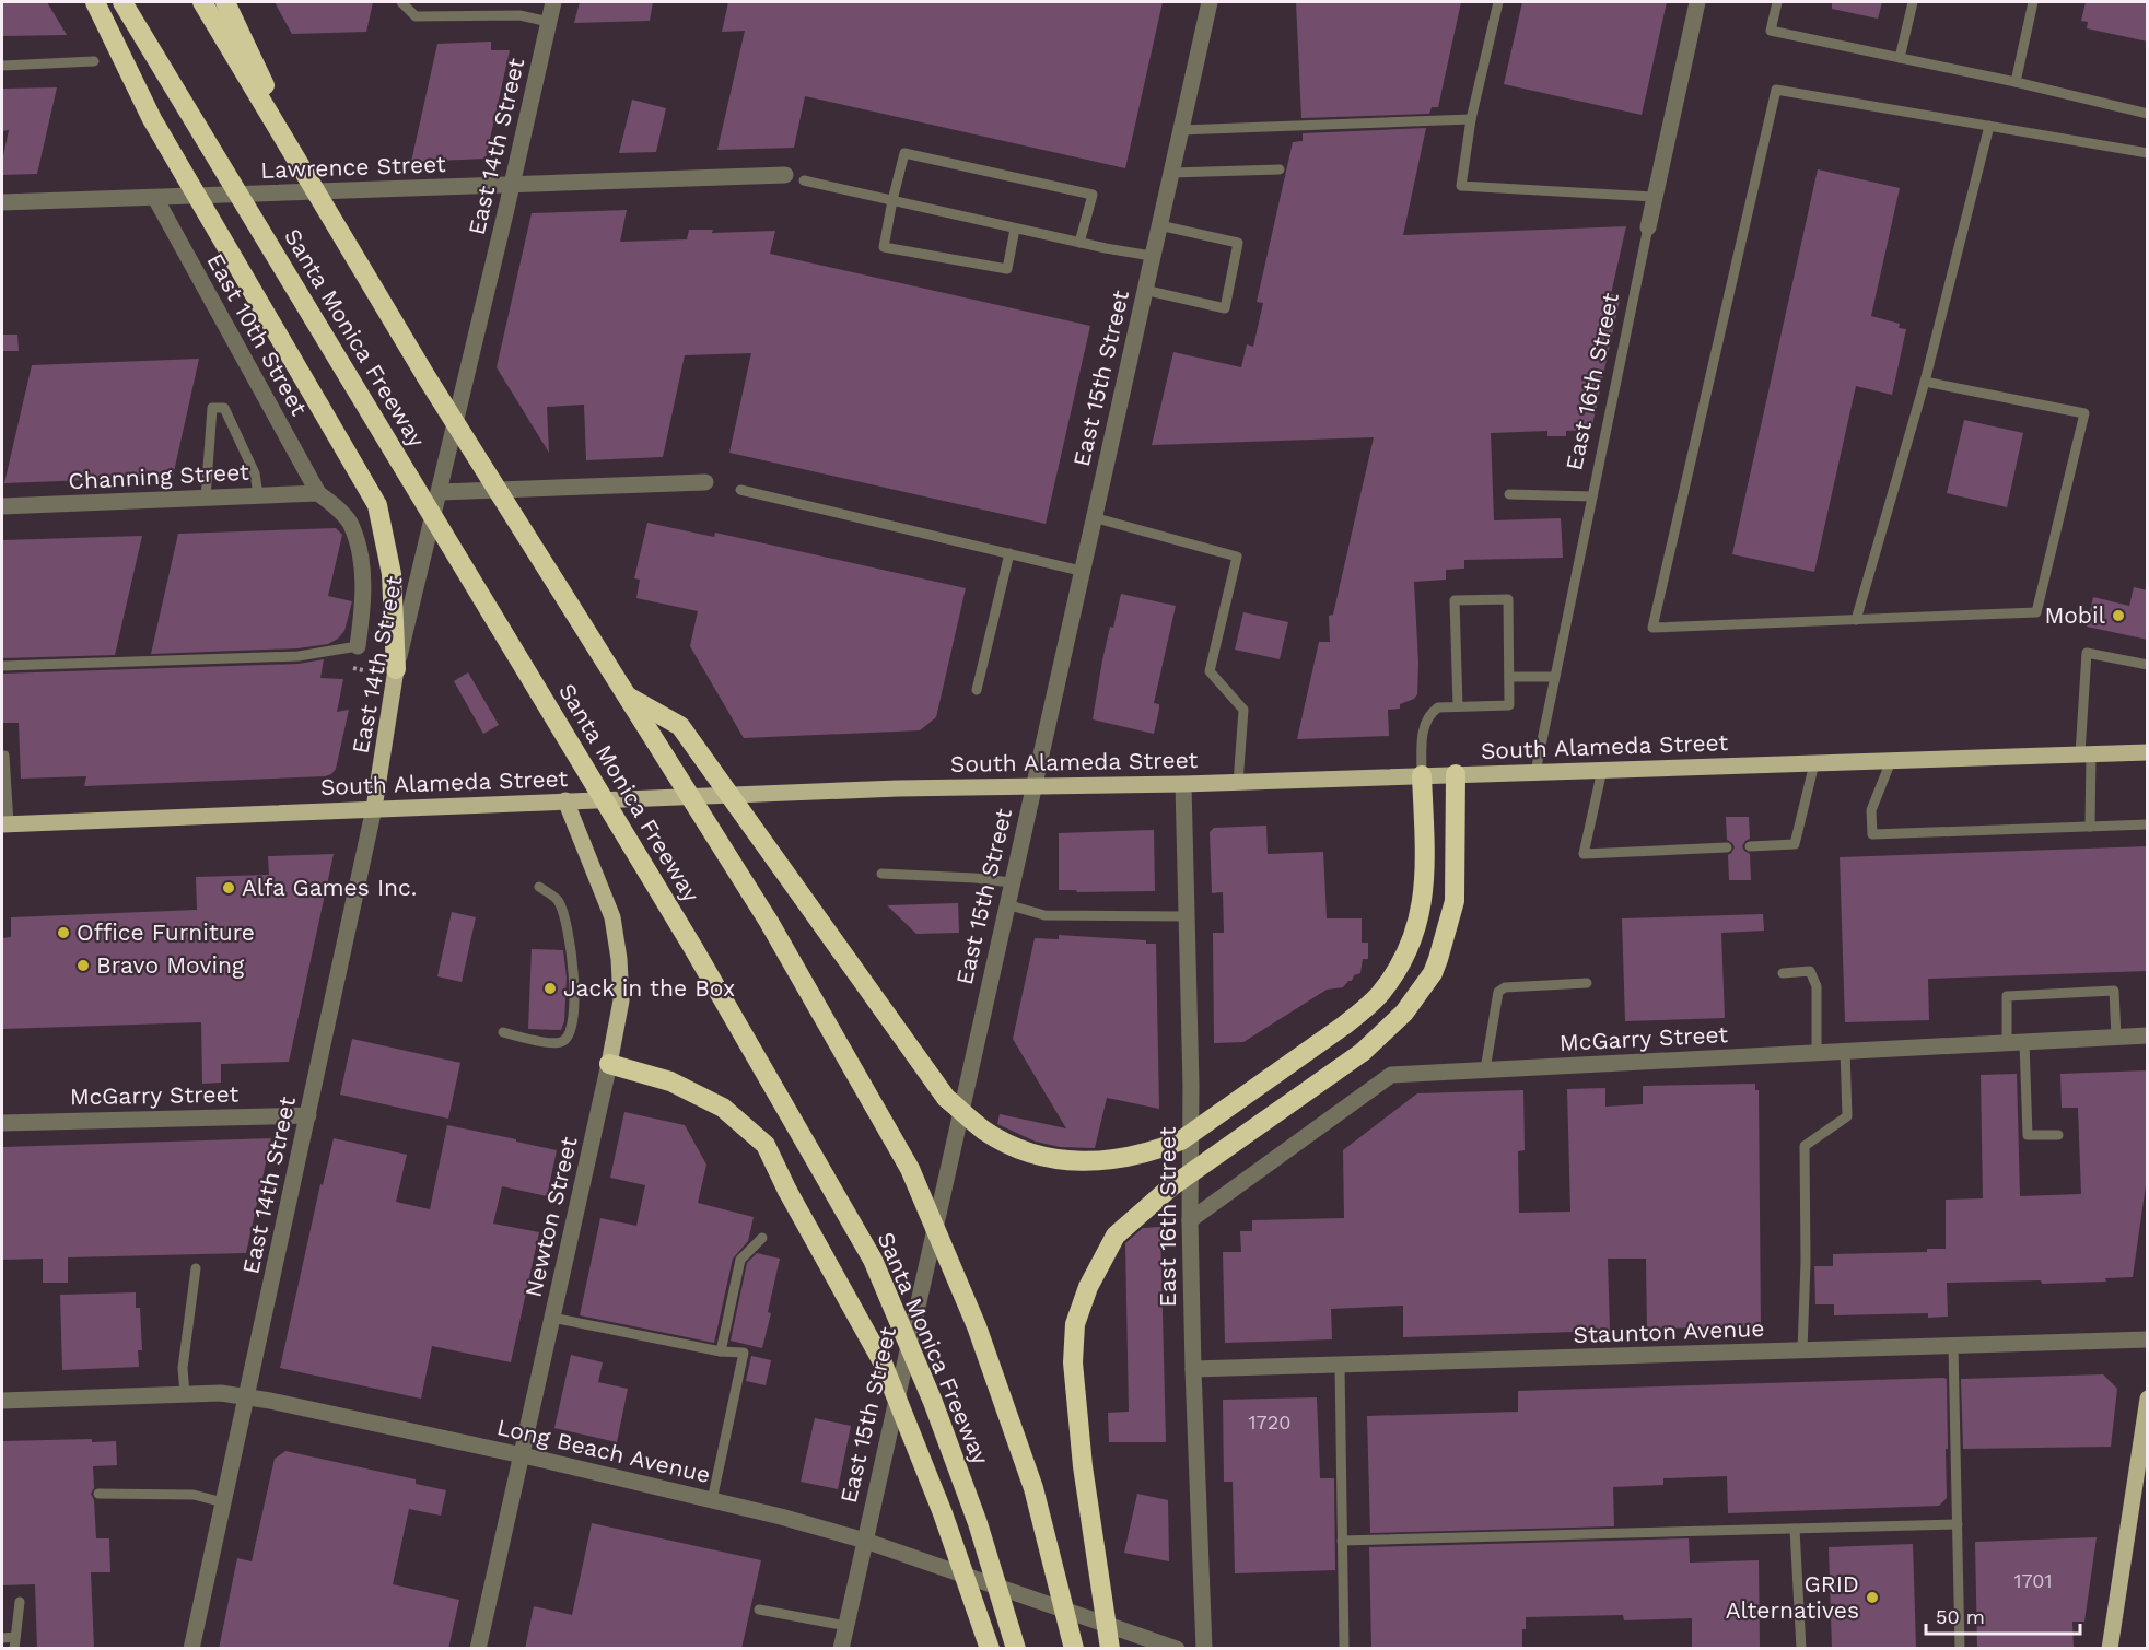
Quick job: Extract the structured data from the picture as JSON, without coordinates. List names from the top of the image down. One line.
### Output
{"streets":{"highway":["Santa Monica Freeway"],"main road":["East 14th Street","South Alameda Street","Newton Street"],"street":["Lawrence Street","East 10th Street","East 15th Street","East 16th Street","Channing Street","McGarry Street","Staunton Avenue","Long Beach Avenue"]},"crossings":[["East 14th Street","Lawrence Street"],["East 14th Street","South Alameda Street"],["East 14th Street","McGarry Street"],["East 14th Street","Long Beach Avenue"],["Lawrence Street","East 10th Street"],["East 10th Street","Channing Street"],["East 15th Street","South Alameda Street"],["East 15th Street","Long Beach Avenue"],["East 16th Street","South Alameda Street"],["East 16th Street","McGarry Street"],["East 16th Street","Staunton Avenue"],["South Alameda Street","Newton Street"],["Newton Street","Long Beach Avenue"]],"places":["Mobil","Alfa Games Inc.","Office Furniture","Bravo Moving","Jack in the Box","GRID Alternatives"],"house_numbers":["1720","1701"],"scale_bar":"50 m"}
